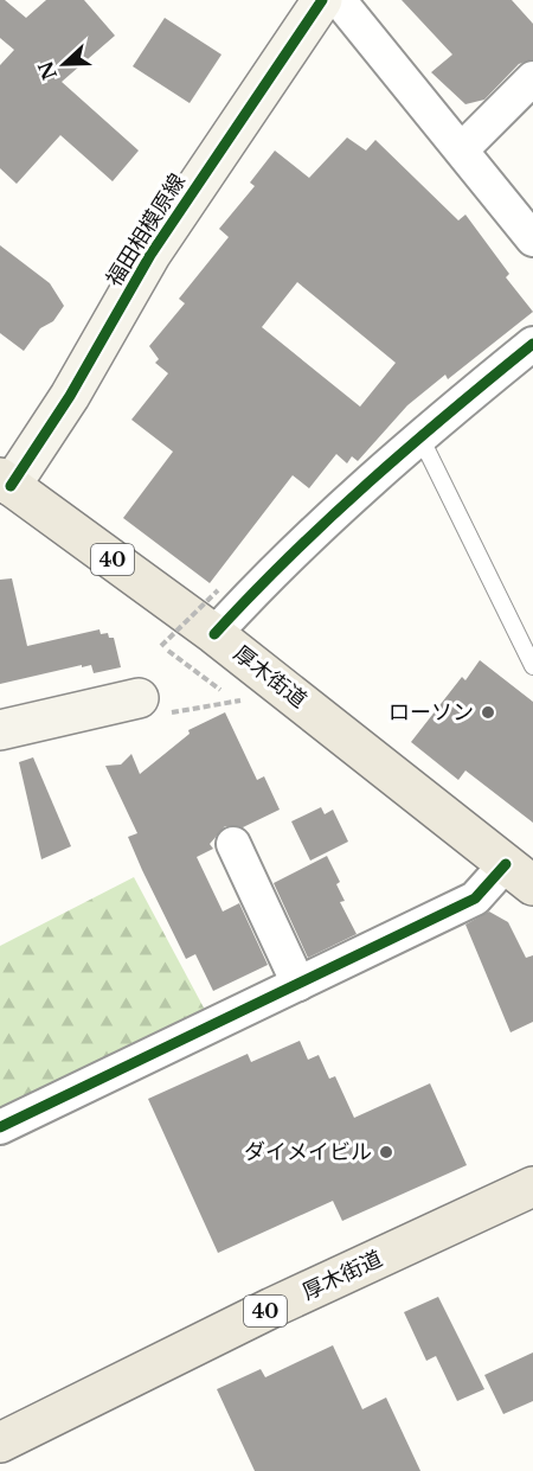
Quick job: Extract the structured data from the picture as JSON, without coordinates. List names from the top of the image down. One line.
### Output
{"streets":{"main road":["40","厚木街道"],"street":["福田相模原線"]},"crossings":[["福田相模原線","厚木街道"]],"places":["ローソン","ダイメイビル"],"north":"left"}
